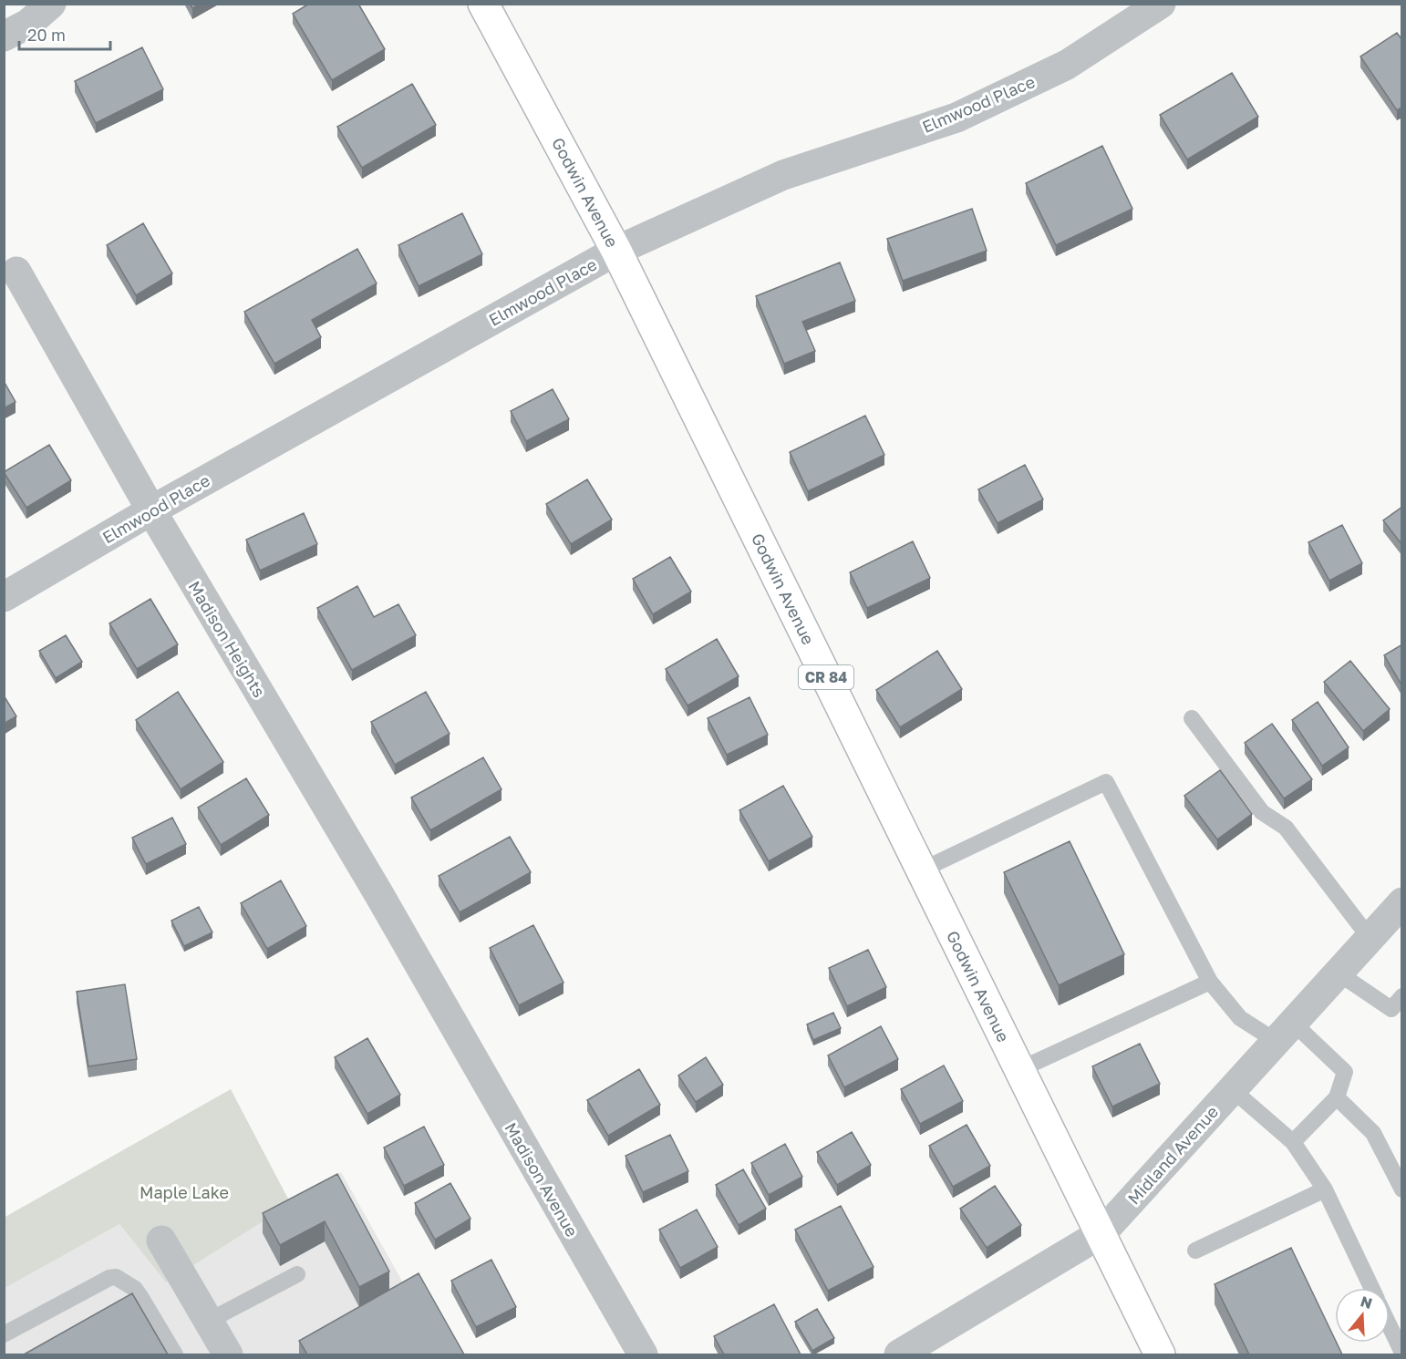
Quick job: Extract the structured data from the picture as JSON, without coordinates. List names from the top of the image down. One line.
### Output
{"streets":{"main road":["Godwin Avenue","CR 84"],"street":["Elmwood Place","Madison Heights","Midland Avenue","Madison Avenue"]},"crossings":[["Elmwood Place","Godwin Avenue"],["Elmwood Place","Madison Heights"],["Godwin Avenue","Midland Avenue"],["Madison Heights","Madison Avenue"]],"parks":["Maple Lake"],"scale_bar":"20 m","north":"top"}
